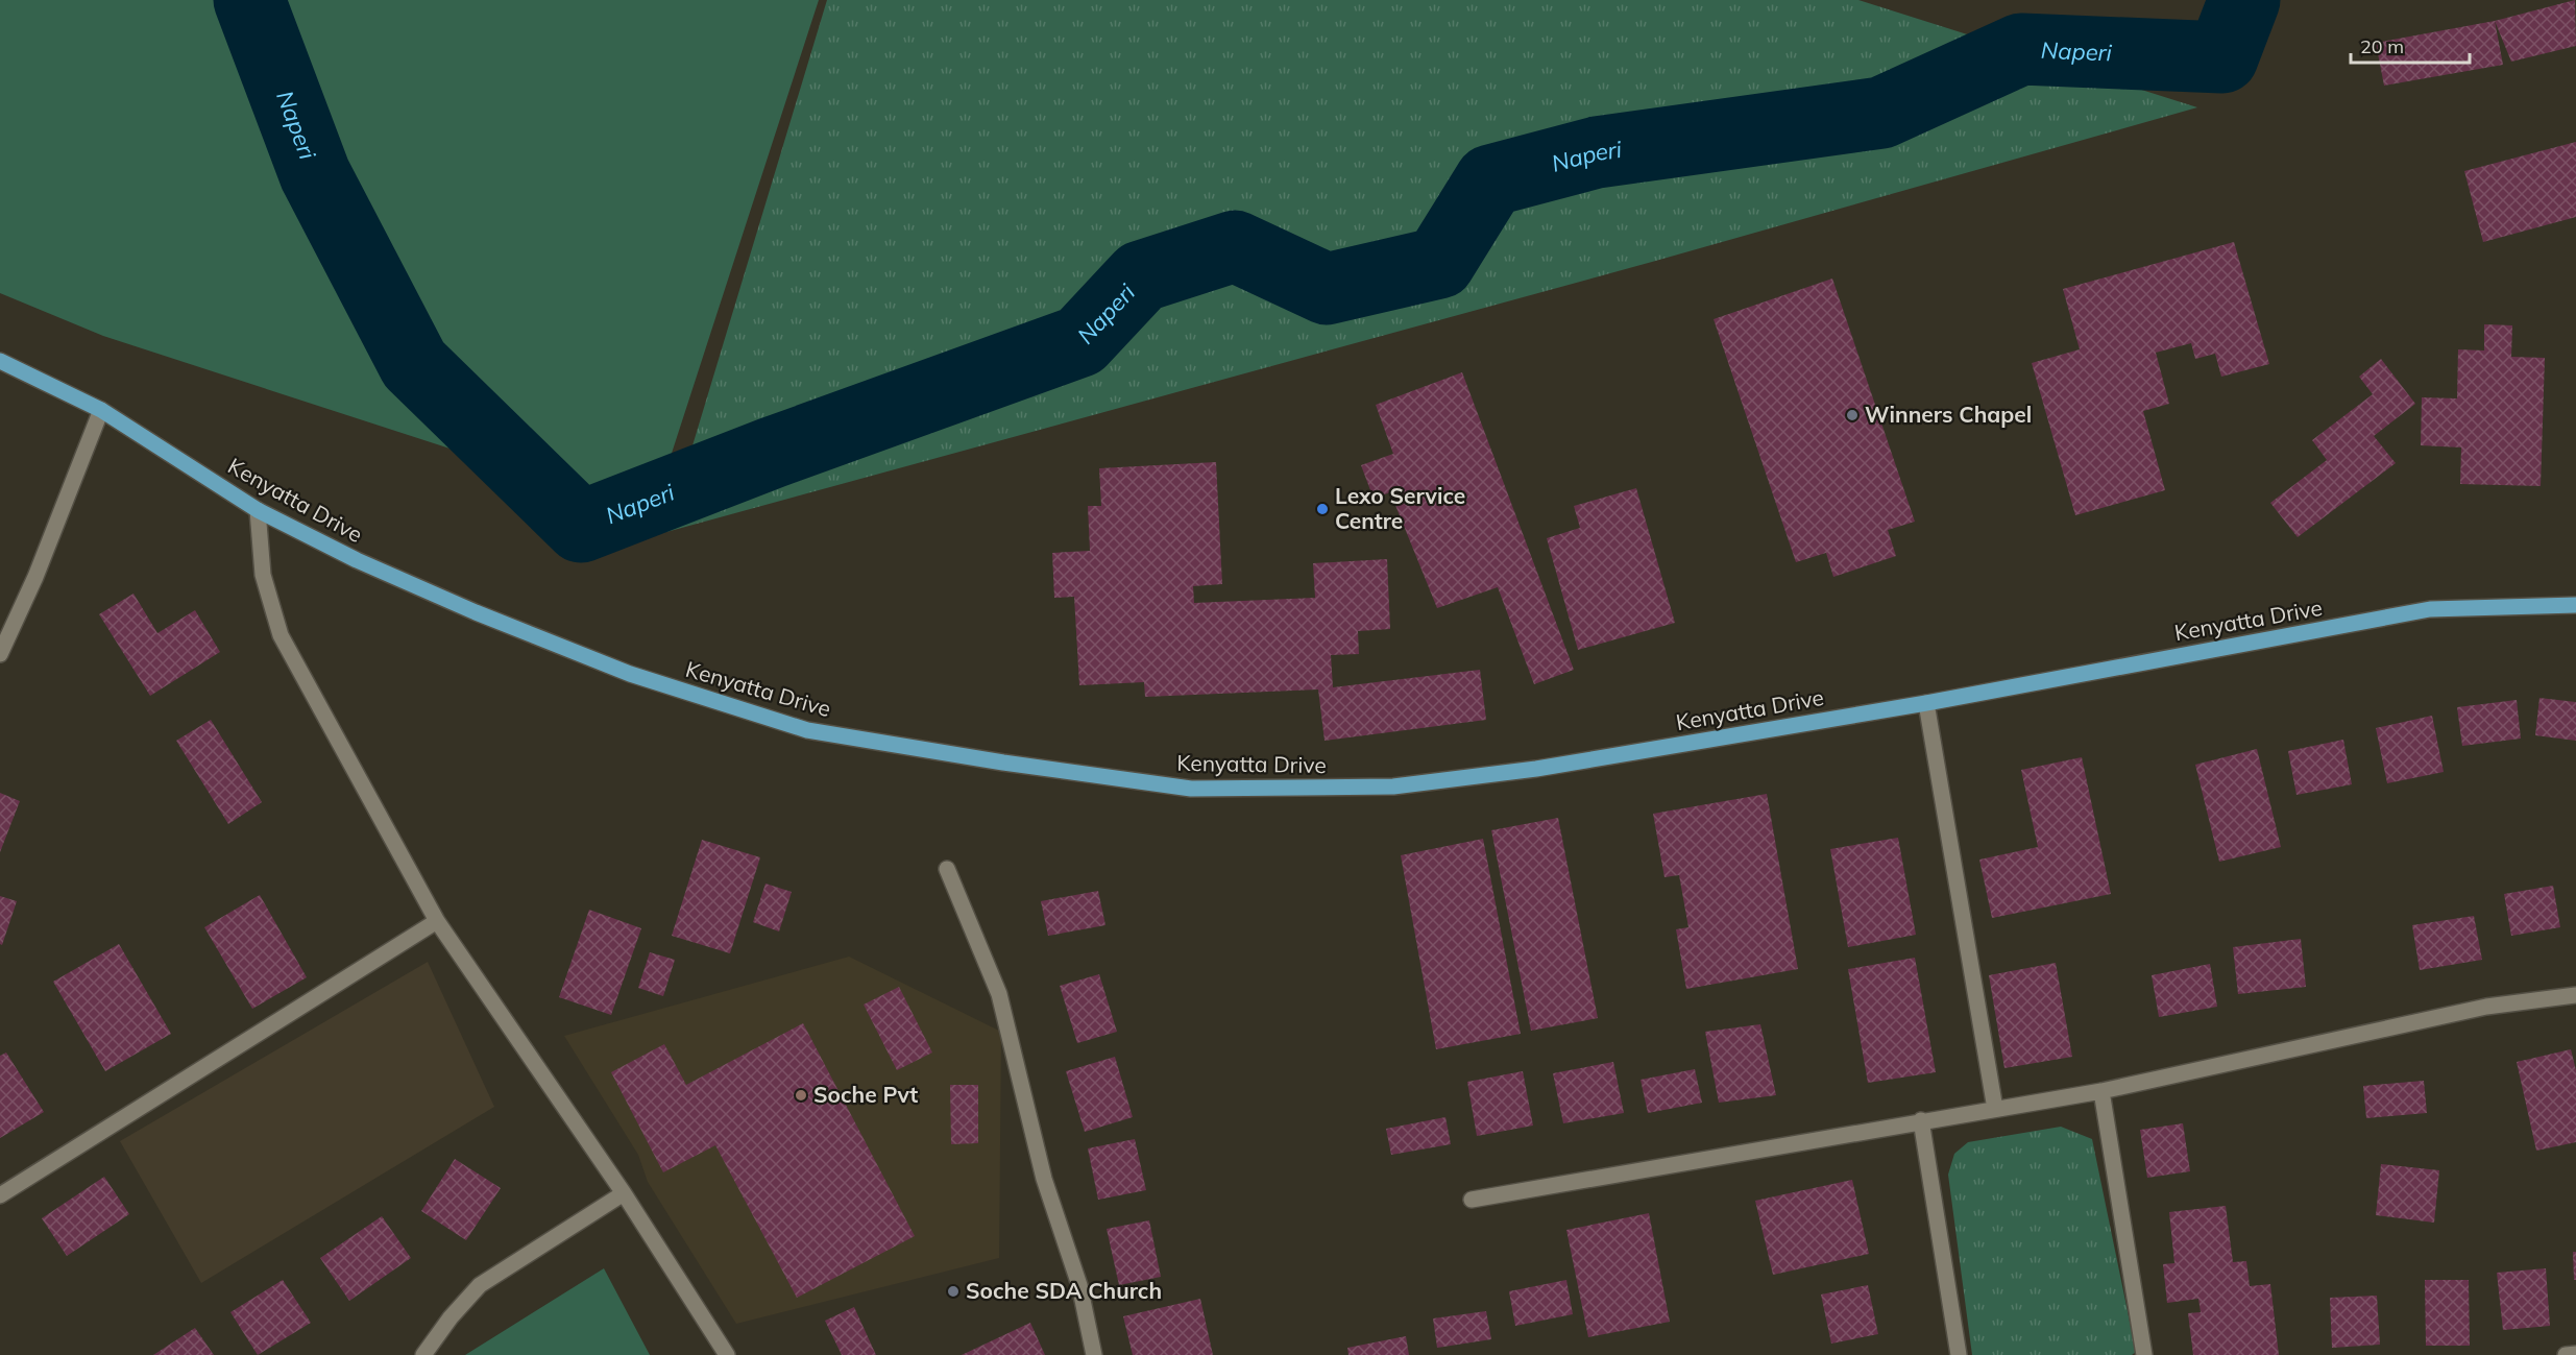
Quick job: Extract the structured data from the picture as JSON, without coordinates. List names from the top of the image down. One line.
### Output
{"streets":{"main road":["Kenyatta Drive"]},"water":["Naperi"],"places":["Winners Chapel","Lexo Service Centre","Soche Pvt","Soche SDA Church"],"scale_bar":"20 m"}
